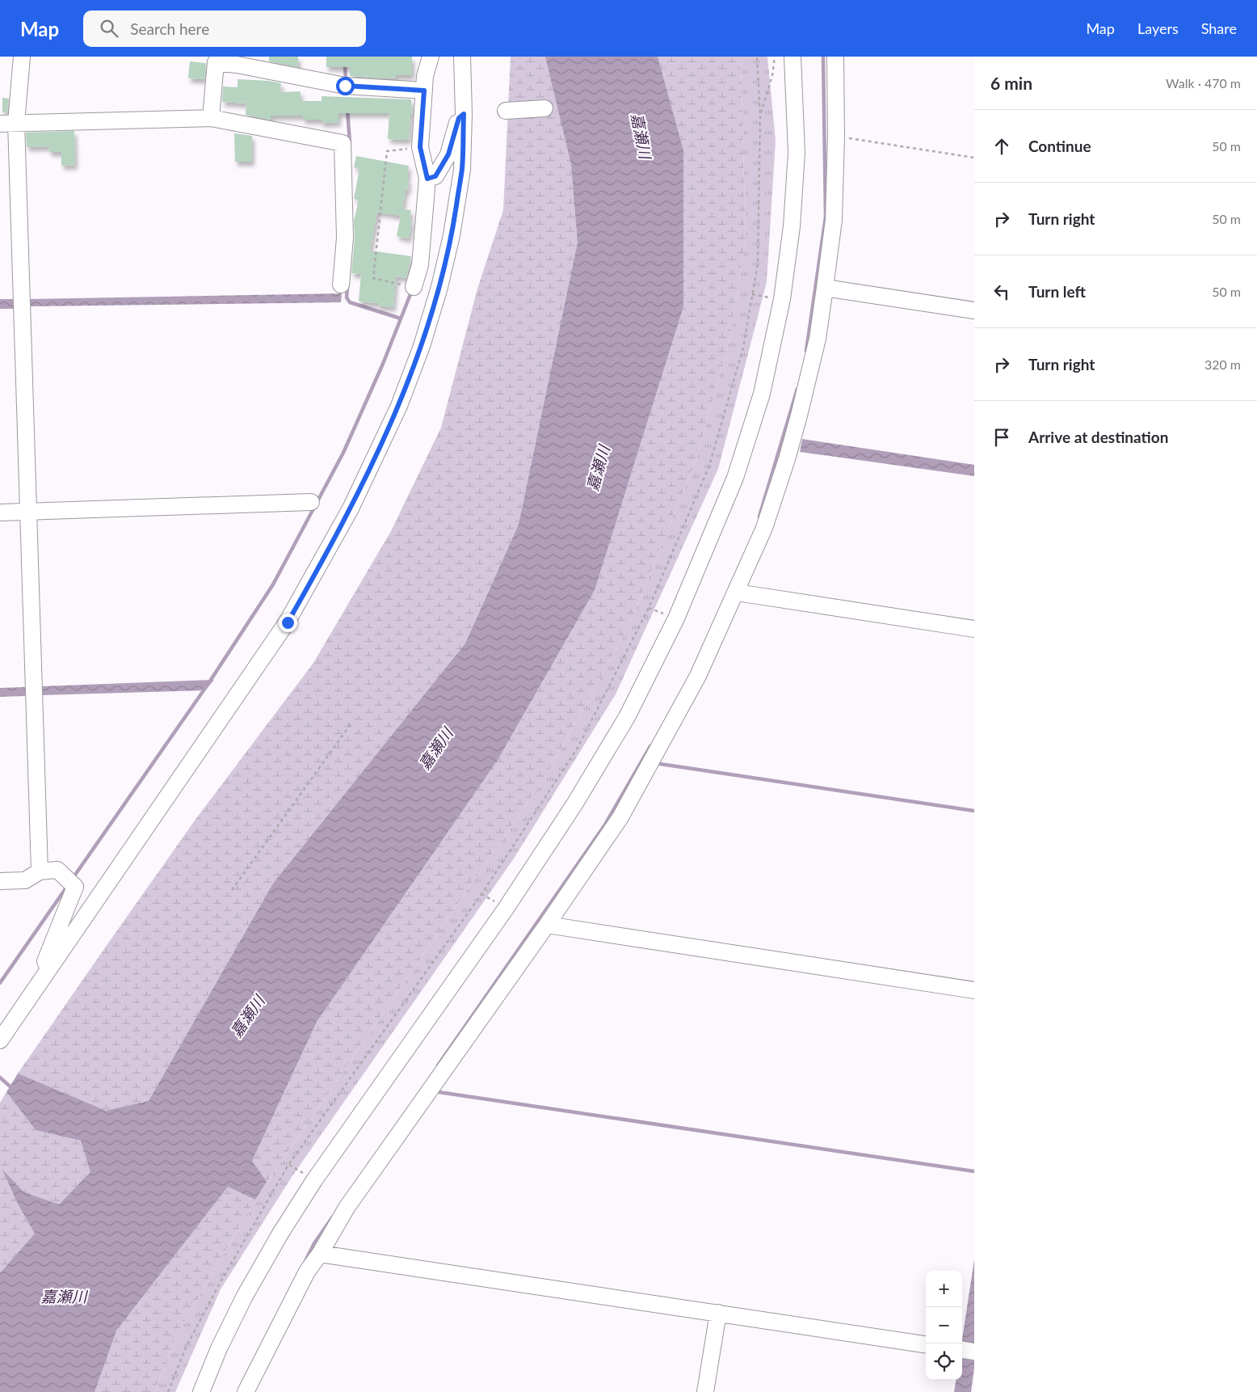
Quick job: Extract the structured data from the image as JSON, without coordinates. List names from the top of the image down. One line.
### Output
{"water":["嘉瀬川"],"page":{"header":"Map","search":"Search here","nav":["Map","Layers","Share"],"heading":["6 min","Walk · 470 m"],"list":[["Continue","50 m"],["Turn right","50 m"],["Turn left","50 m"],["Turn right","320 m"],"Arrive at destination"],"map_buttons":["+","−"]}}
